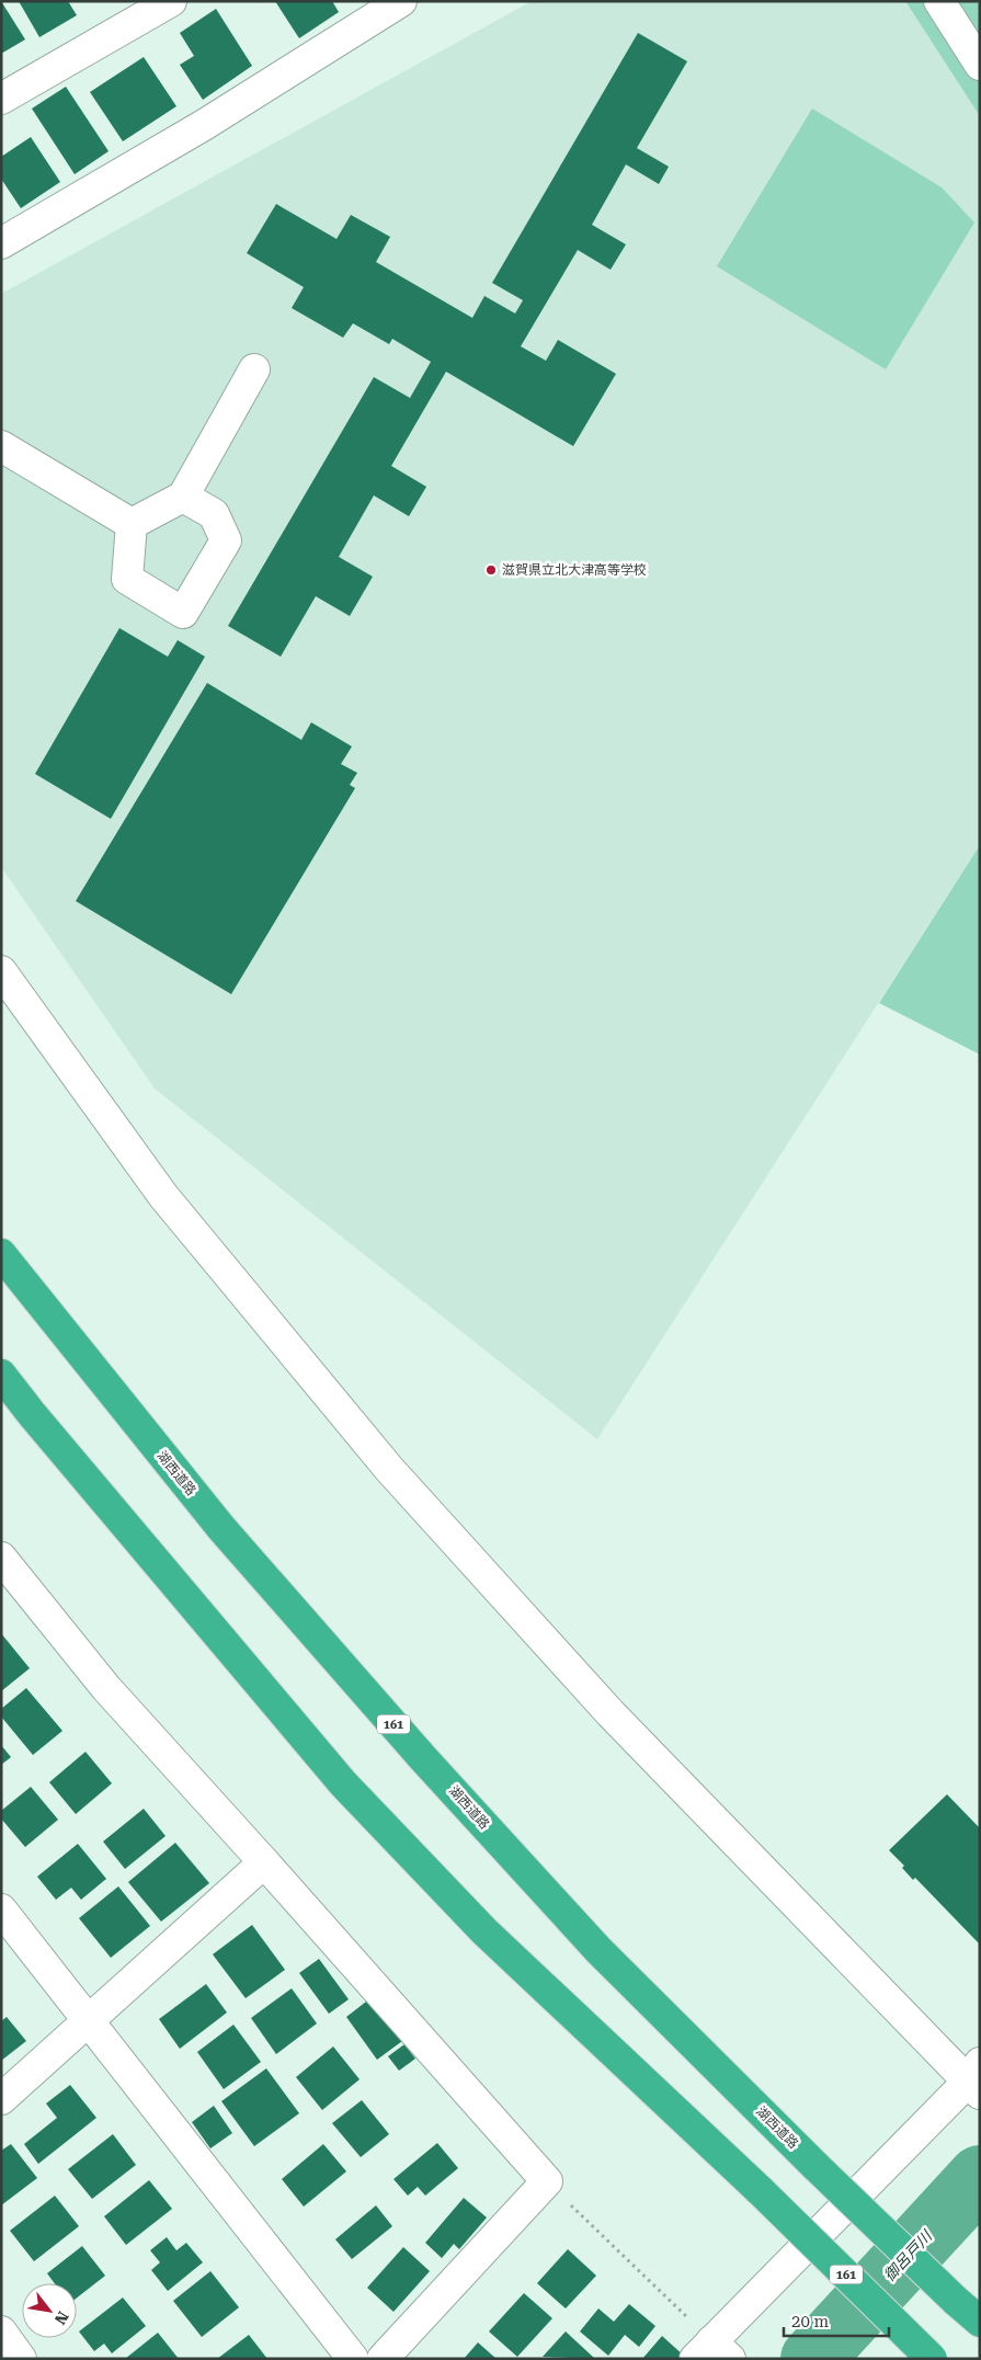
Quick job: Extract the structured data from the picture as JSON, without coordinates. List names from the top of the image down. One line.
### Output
{"streets":{"highway":["湖西道路","161"]},"water":["御呂戸川"],"places":["滋賀県立北大津高等学校"],"scale_bar":"20 m","north":"bottom right"}
